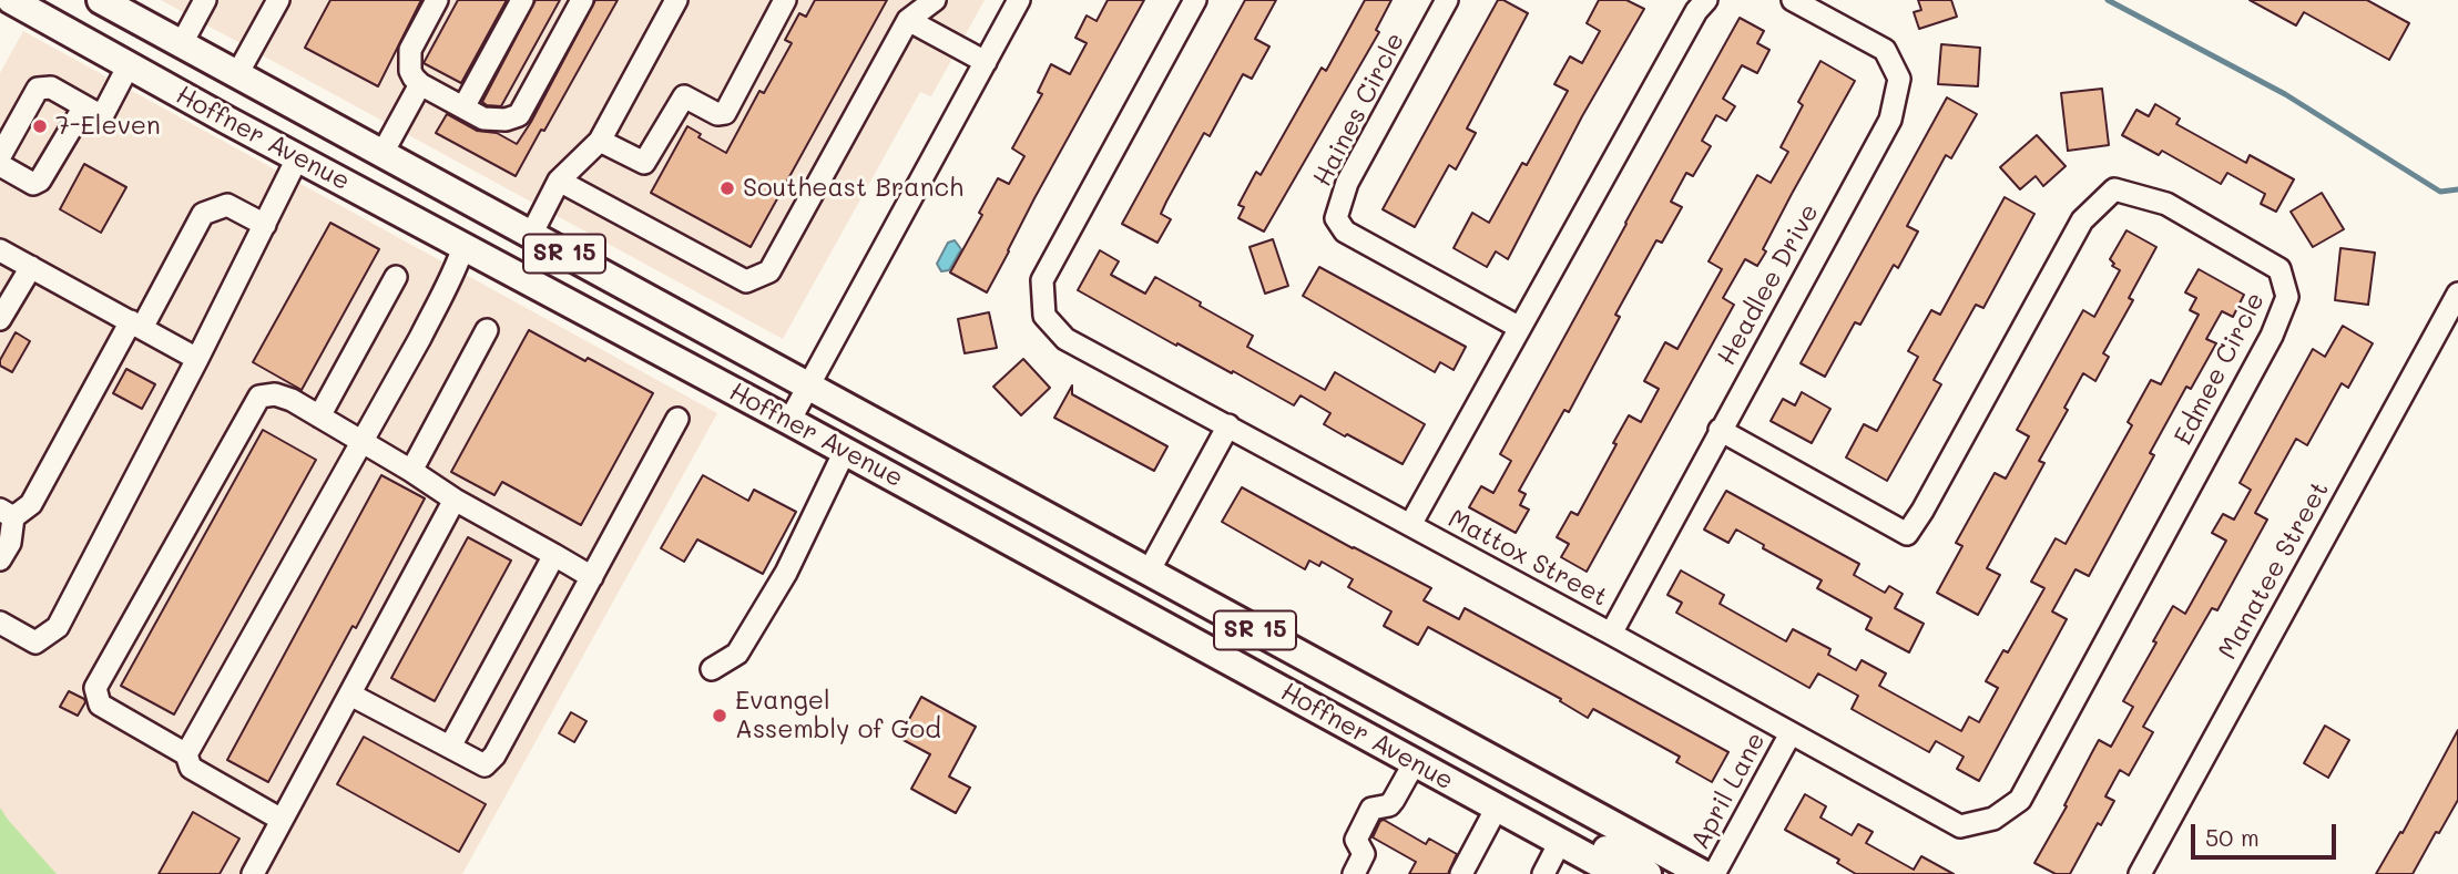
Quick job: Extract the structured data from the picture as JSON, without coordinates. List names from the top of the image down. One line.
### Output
{"streets":{"main road":["Hoffner Avenue","SR 15"],"street":["Haines Circle","Headlee Drive","Edmee Circle","Mattox Street","Manatee Street","April Lane"]},"crossings":[["Headlee Drive","Edmee Circle"],["Headlee Drive","Mattox Street"],["Edmee Circle","Mattox Street"],["Mattox Street","April Lane"]],"places":["7-Eleven","Southeast Branch","Evangel Assembly of God"],"scale_bar":"50 m"}
